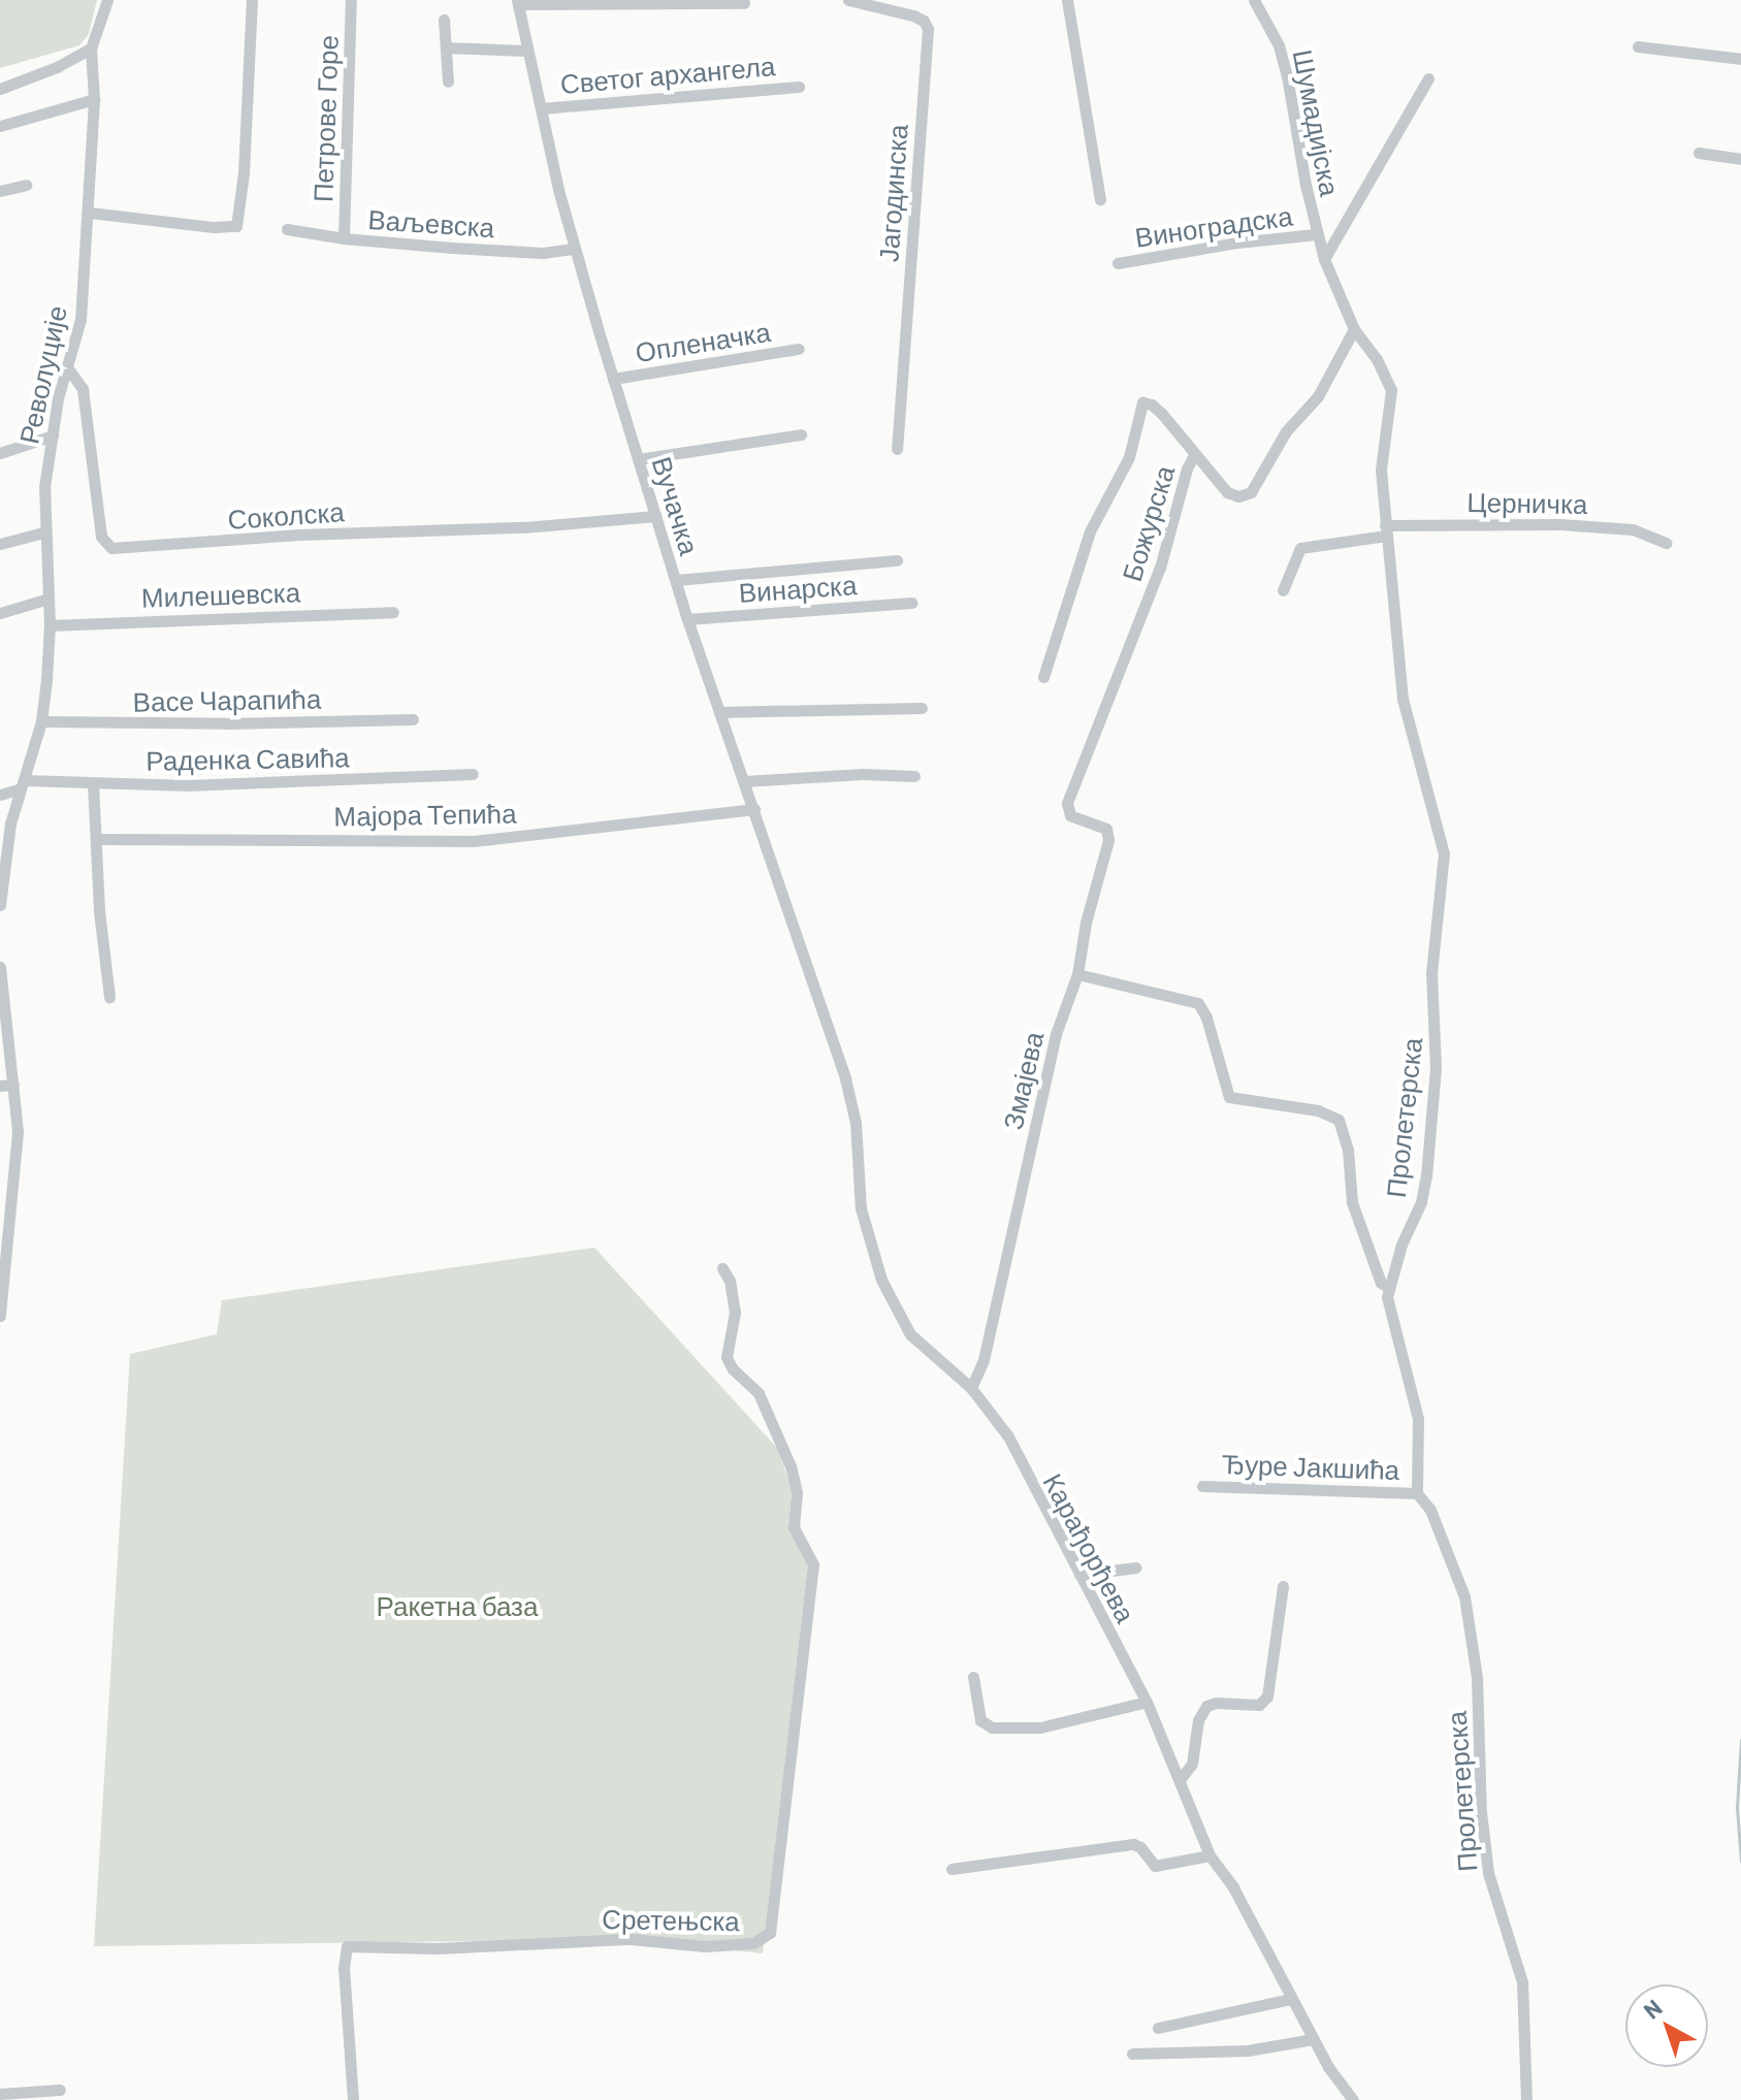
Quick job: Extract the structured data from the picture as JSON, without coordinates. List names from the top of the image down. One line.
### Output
{"streets":{"street":["Светог архангела","Петрове Горе","Шумадијска","Јагодинска","Ваљевска","Виноградска","Опленачка","Револуције","Церничка","Вучачка","Соколска","Божурска","Винарска","Милешевска","Васе Чарапића","Раденка Савића","Мајора Тепића","Змајева","Пролетерска","Ђуре Јакшића","Карађорђева","Сретењска"]},"crossings":[["Светог архангела","Вучачка"],["Петрове Горе","Ваљевска"],["Шумадијска","Виноградска"],["Шумадијска","Пролетерска"],["Ваљевска","Вучачка"],["Опленачка","Вучачка"],["Револуције","Соколска"],["Револуције","Милешевска"],["Револуције","Васе Чарапића"],["Револуције","Раденка Савића"],["Церничка","Пролетерска"],["Вучачка","Соколска"],["Вучачка","Винарска"],["Вучачка","Мајора Тепића"],["Вучачка","Карађорђева"],["Божурска","Змајева"],["Змајева","Карађорђева"],["Пролетерска","Ђуре Јакшића"]],"parks":["Ракетна база"],"north":"top left"}
